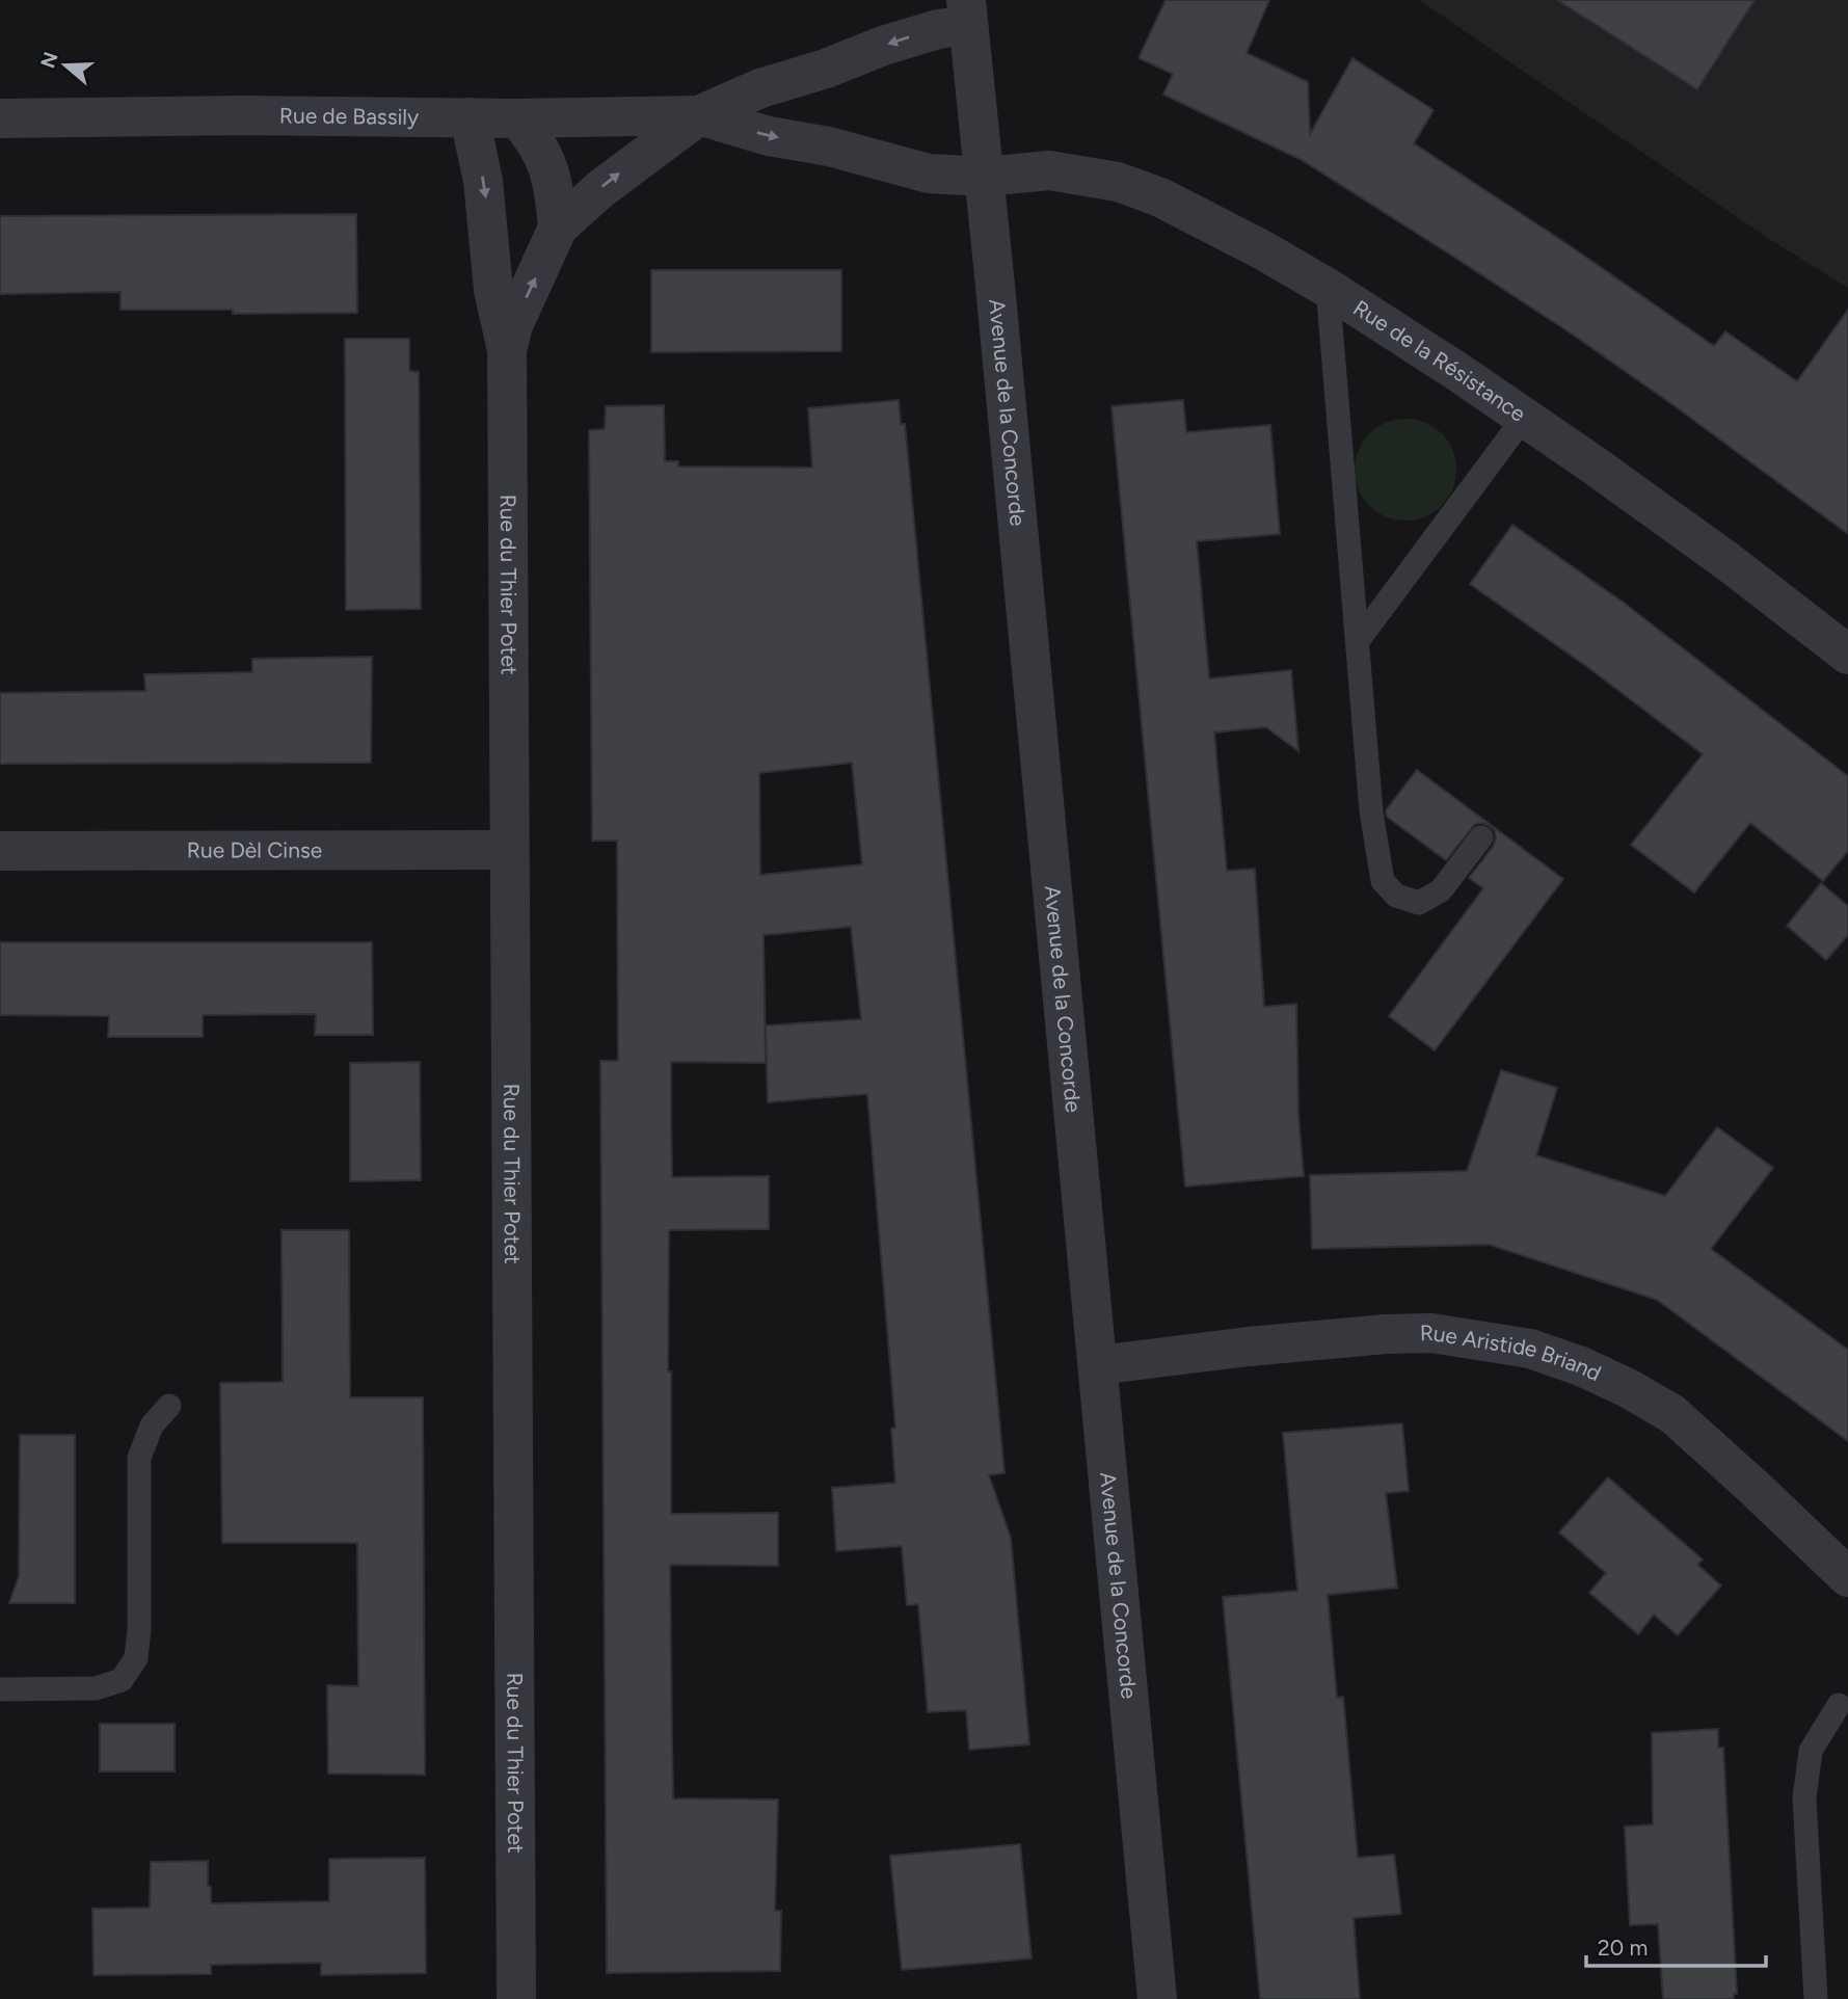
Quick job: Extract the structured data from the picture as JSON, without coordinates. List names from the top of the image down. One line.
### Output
{"streets":{"street":["Rue de Bassily","Rue de la Résistance","Avenue de la Concorde","Rue du Thier Potet","Rue Dèl Cinse","Rue Aristide Briand"]},"crossings":[["Rue de Bassily","Rue de la Résistance"],["Rue de Bassily","Avenue de la Concorde"],["Rue de Bassily","Rue du Thier Potet"],["Rue de la Résistance","Avenue de la Concorde"],["Avenue de la Concorde","Rue Aristide Briand"],["Rue du Thier Potet","Rue Dèl Cinse"]],"scale_bar":"20 m","north":"left"}
